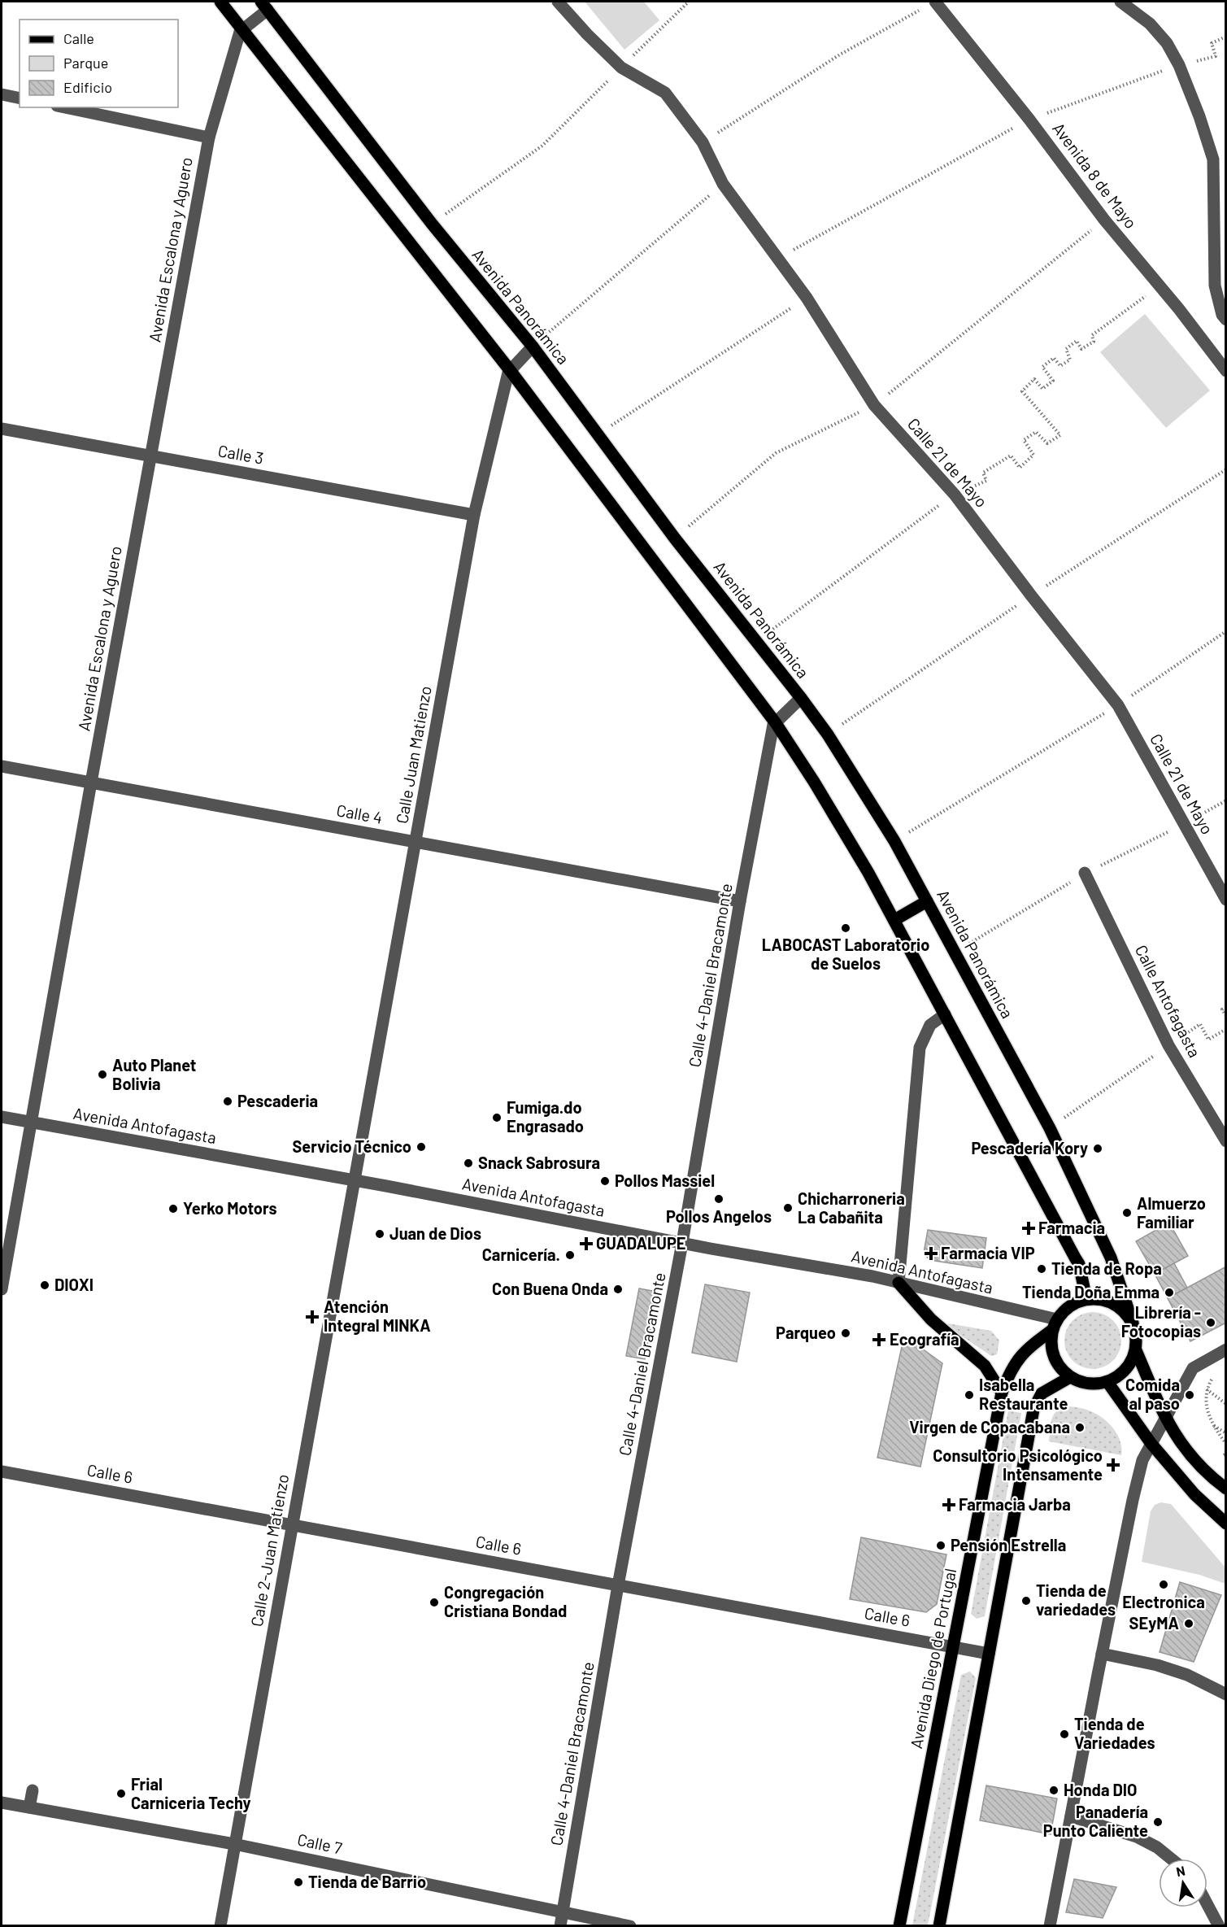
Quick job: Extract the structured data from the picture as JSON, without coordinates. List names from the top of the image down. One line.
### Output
{"streets":{"main road":["Avenida Panorámica","Avenida Diego de Portugal"],"street":["Avenida 8 de Mayo","Avenida Escalona y Aguero","Calle 3","Calle 21 de Mayo","Calle Juan Matienzo","Calle 4","Calle 4-Daniel Bracamonte","Calle Antofagasta","Avenida Antofagasta","Calle 6","Calle 2-Juan Matienzo","Calle 7"]},"crossings":[["Avenida Escalona y Aguero","Calle 3"],["Avenida Escalona y Aguero","Calle 4"],["Avenida Escalona y Aguero","Avenida Antofagasta"],["Avenida Panorámica","Avenida Antofagasta"],["Avenida Panorámica","Avenida Diego de Portugal"],["Calle 3","Calle Juan Matienzo"],["Calle Juan Matienzo","Calle 4"],["Calle Juan Matienzo","Avenida Antofagasta"],["Calle Juan Matienzo","Calle 2-Juan Matienzo"],["Calle 4","Calle 4-Daniel Bracamonte"],["Calle 4-Daniel Bracamonte","Avenida Antofagasta"],["Calle 4-Daniel Bracamonte","Calle 6"],["Calle 4-Daniel Bracamonte","Calle 7"],["Avenida Antofagasta","Calle 2-Juan Matienzo"],["Avenida Antofagasta","Avenida Diego de Portugal"],["Calle 6","Calle 2-Juan Matienzo"],["Calle 6","Avenida Diego de Portugal"],["Calle 2-Juan Matienzo","Calle 7"]],"places":{"other":["LABOCAST Laboratorio de Suelos","Auto Planet Bolivia","Pescaderia","Fumiga.do Engrasado","Servicio Técnico","Pescadería Kory","Snack Sabrosura","Pollos Massiel","Pollos Angelos","Chicharroneria La Cabañita","Yerko Motors","Almuerzo Familiar","Juan de Dios","Carnicería.","Tienda de Ropa","DIOXI","Con Buena Onda","Tienda Doña Emma","Librería - Fotocopias","Parqueo","Isabella Restaurante","Comida al paso","Virgen de Copacabana","Pensión Estrella","Electronica","Tienda de variedades","Congregación Cristiana Bondad","SEyMA","Tienda de Variedades","Honda DIO","Frial Carniceria Techy","Panadería Punto Caliente","Tienda de Barrio"],"health":["Farmacia","GUADALUPE","Farmacia VIP","Atención Integral MINKA","Ecografía","Consultorio Psicológico Intensamente","Farmacia Jarba"]},"legend":["Calle","Parque","Edificio"],"north":"top"}
